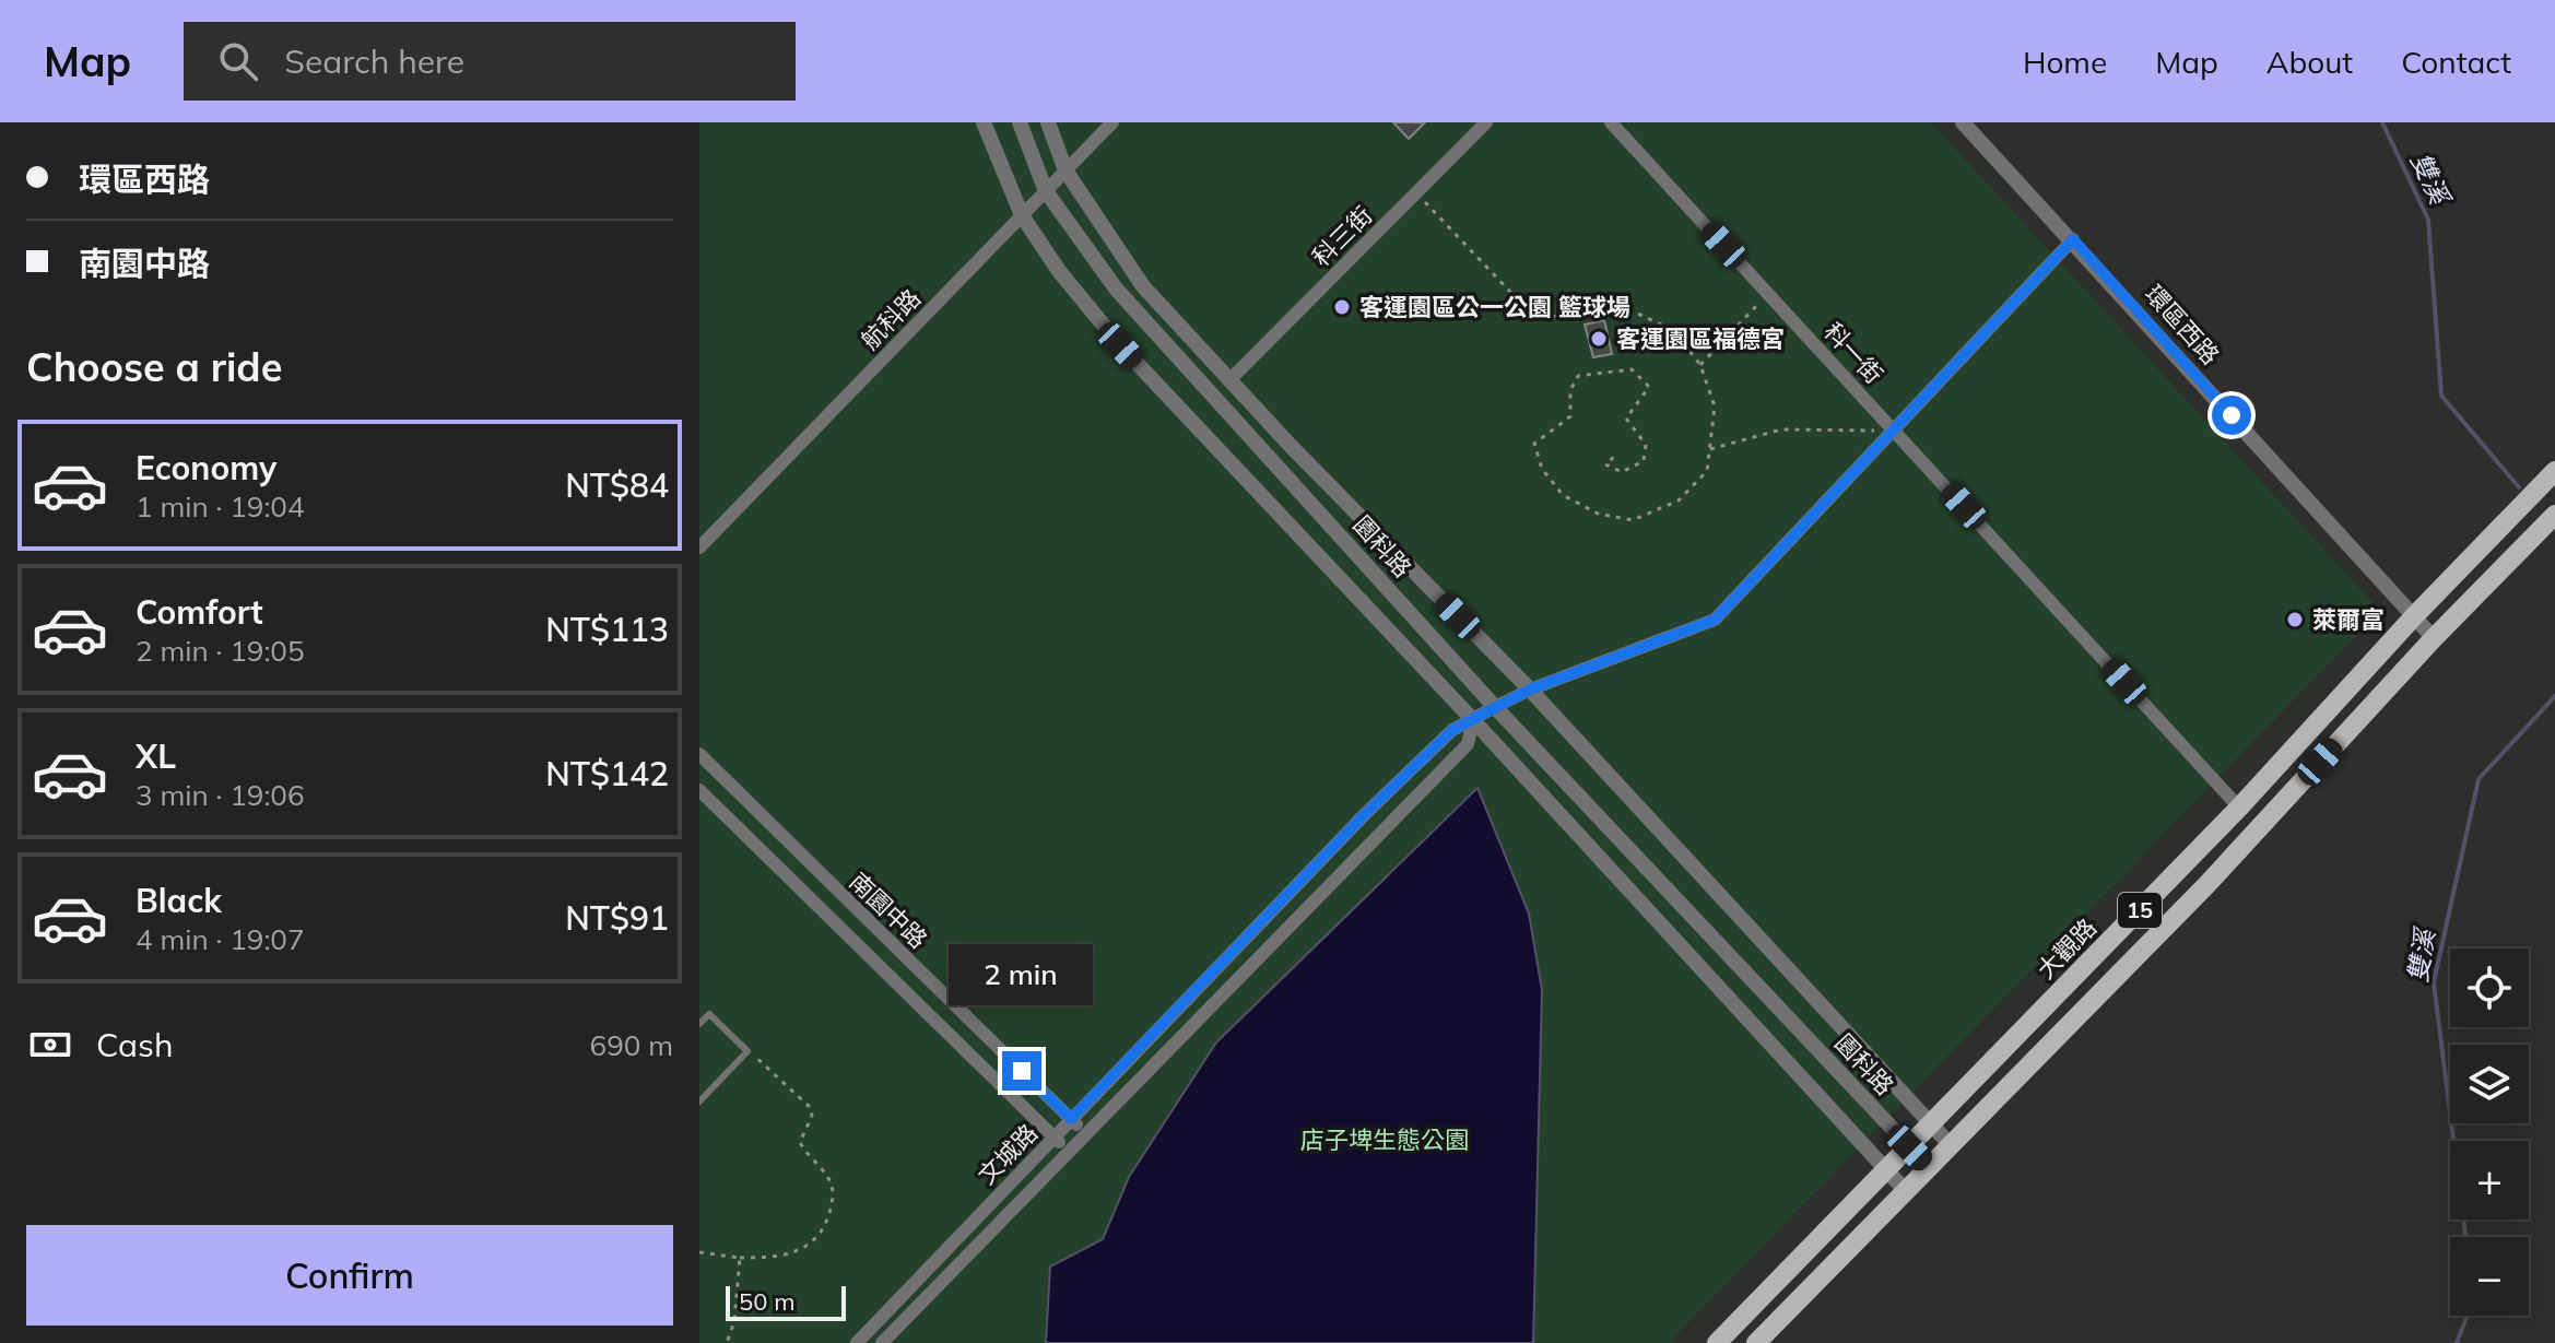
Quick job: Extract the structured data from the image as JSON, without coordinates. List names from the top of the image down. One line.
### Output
{"streets":{"main road":["15","大觀路"],"street":["科三街","航科路","環區西路","科一街","園科路","南園中路","文城路"]},"crossings":[["航科路","園科路"],["環區西路","15"],["環區西路","大觀路"],["科一街","大觀路"],["園科路","15"],["園科路","大觀路"],["南園中路","文城路"]],"water":["雙溪"],"parks":["店子埤生態公園"],"places":["客運園區公一公園 籃球場","客運園區福德宮","萊爾富"],"scale_bar":"50 m","page":{"header":"Map","search":"Search here","nav":["Home","Map","About","Contact"],"banner":["環區西路","南園中路"],"heading":"Choose a ride","list":[{"name":"Economy","note":"1 min · 19:04","value":"NT$84"},{"name":"Comfort","note":"2 min · 19:05","value":"NT$113"},{"name":"XL","note":"3 min · 19:06","value":"NT$142"},{"name":"Black","note":"4 min · 19:07","value":"NT$91"}],"bubble":"2 min","map_buttons":["+","−"],"pay":["Cash","690 m"],"buttons":"Confirm","scale":"50 m"}}
